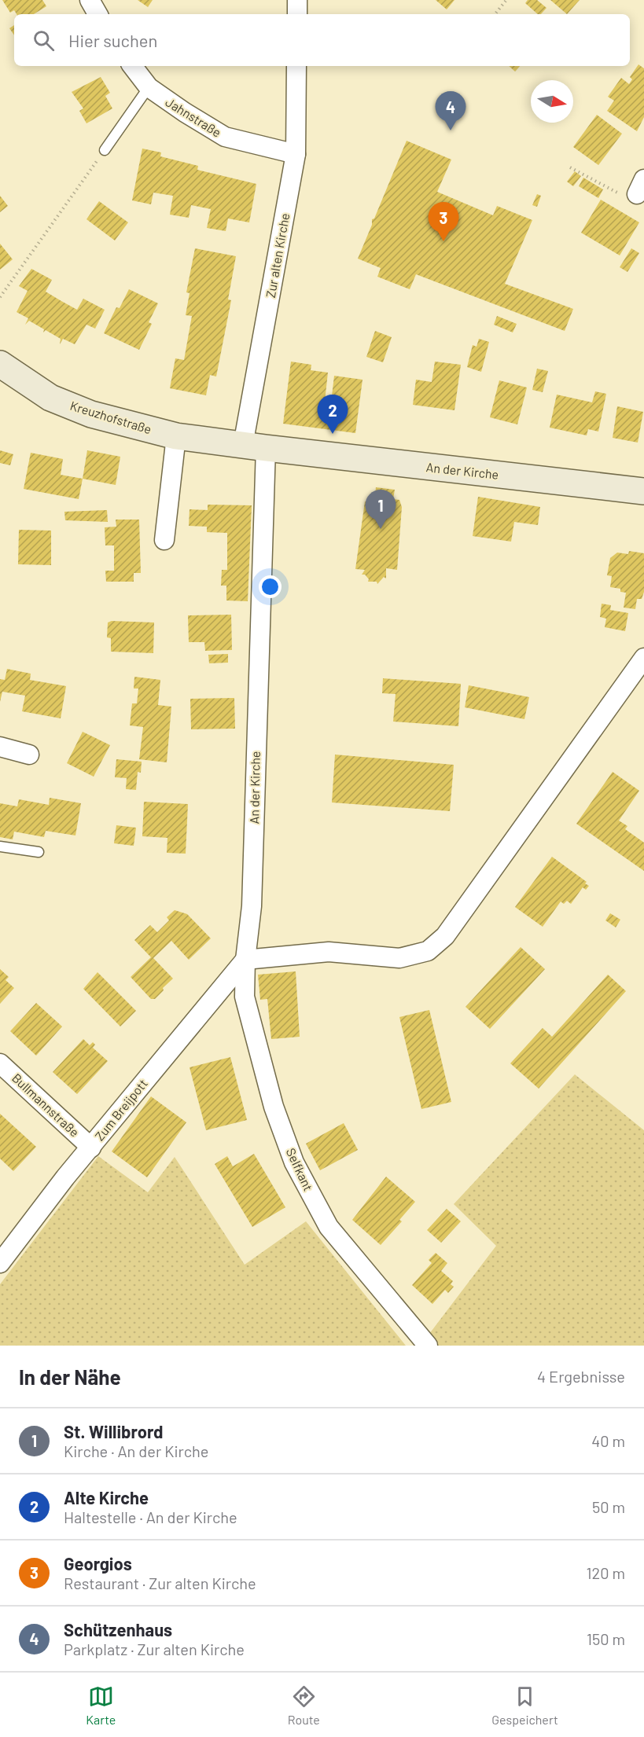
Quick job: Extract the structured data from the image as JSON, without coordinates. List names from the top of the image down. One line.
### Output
{"streets":{"street":["Jahnstraße","Zur alten Kirche","Kreuzhofstraße","An der Kirche","Bullmannstraße","Zum Breijpott","Selfkant"]},"crossings":[["Jahnstraße","Zur alten Kirche"],["Zur alten Kirche","Kreuzhofstraße"],["Zur alten Kirche","An der Kirche"],["Kreuzhofstraße","An der Kirche"],["An der Kirche","Zum Breijpott"],["An der Kirche","Selfkant"],["Bullmannstraße","Zum Breijpott"],["Zum Breijpott","Selfkant"]],"north":"right","page":{"search":"Hier suchen","pins":["4","3","2","1"],"heading":["In der Nähe","4 Ergebnisse"],"list":[{"mark":"1","name":"St. Willibrord","note":"Kirche · An der Kirche","value":"40 m"},{"mark":"2","name":"Alte Kirche","note":"Haltestelle · An der Kirche","value":"50 m"},{"mark":"3","name":"Georgios","note":"Restaurant · Zur alten Kirche","value":"120 m"},{"mark":"4","name":"Schützenhaus","note":"Parkplatz · Zur alten Kirche","value":"150 m"}],"nav":["Karte","Route","Gespeichert"]}}
